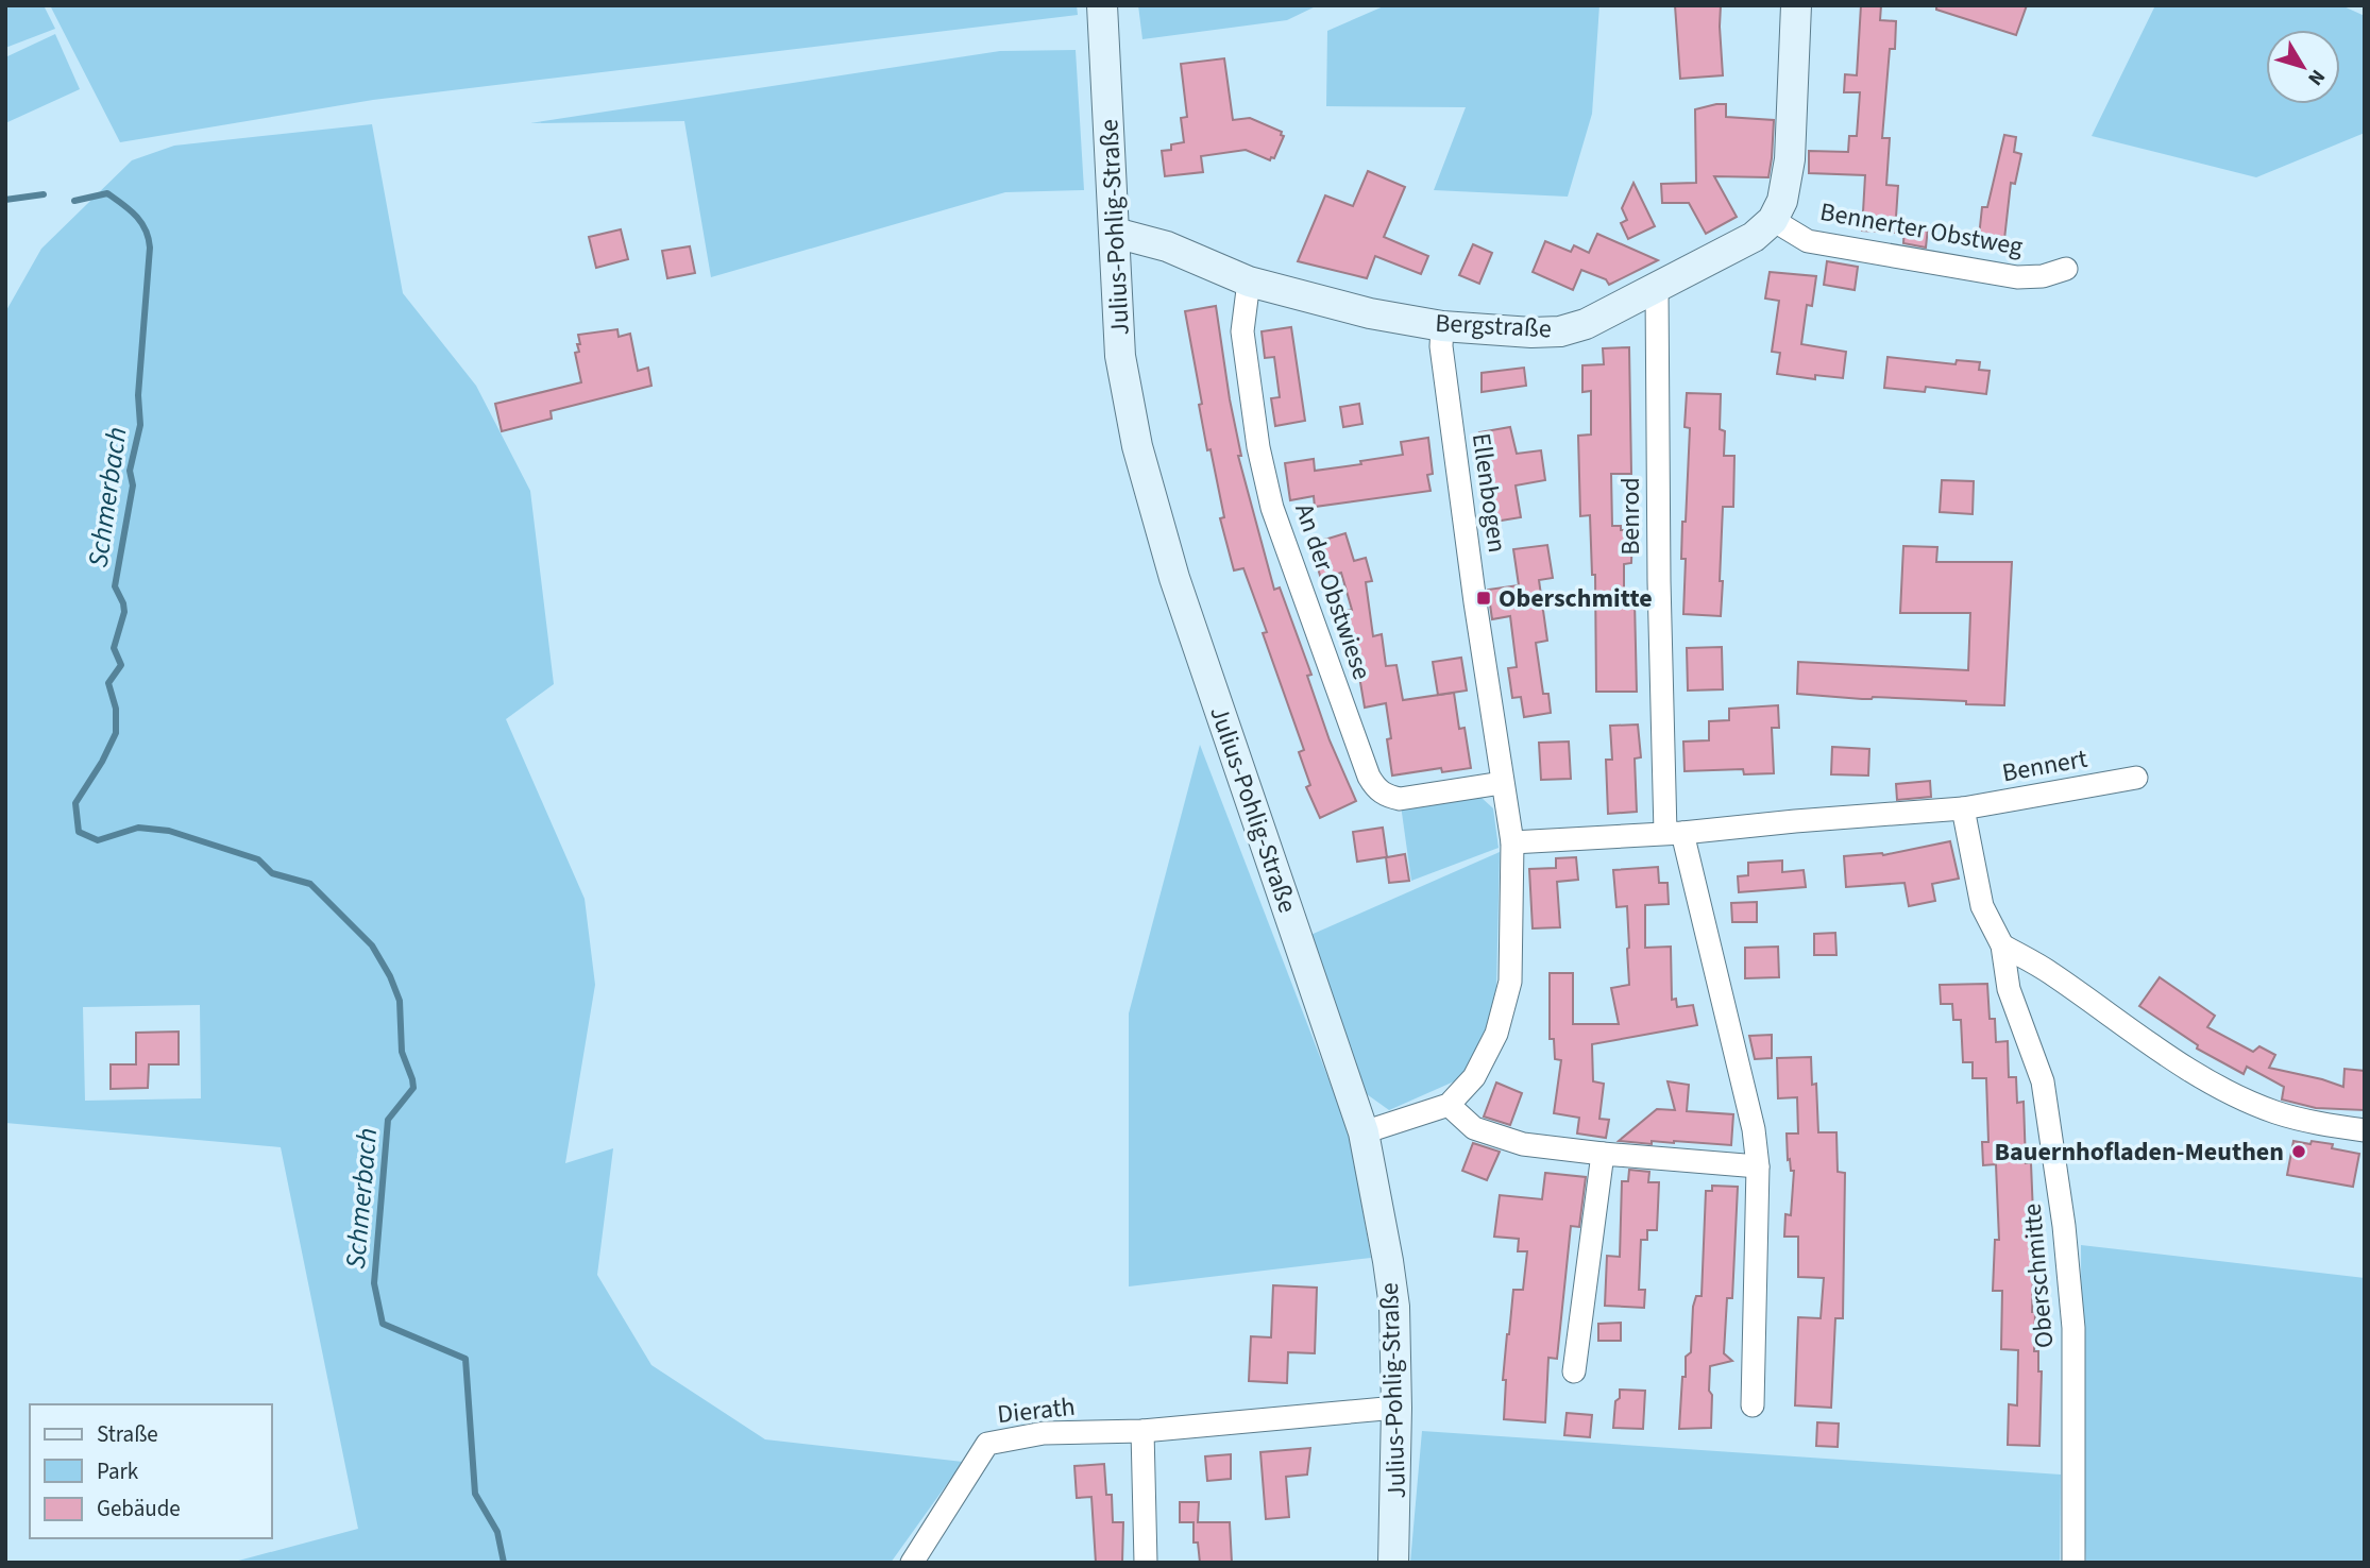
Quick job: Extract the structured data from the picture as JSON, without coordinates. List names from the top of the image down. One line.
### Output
{"streets":{"street":["Julius-Pohlig-Straße","Bennerter Obstweg","Bergstraße","Ellenbogen","Benrod","An der Obstwiese","Bennert","Oberschmitte","Dierath"]},"crossings":[["Julius-Pohlig-Straße","Bergstraße"],["Julius-Pohlig-Straße","Dierath"],["Bennerter Obstweg","Bergstraße"],["Bergstraße","Ellenbogen"],["Bergstraße","Benrod"],["Bergstraße","An der Obstwiese"],["Ellenbogen","An der Obstwiese"],["Bennert","Oberschmitte"]],"water":["Schmerbach"],"places":{"transit":["Oberschmitte"],"other":["Bauernhofladen-Meuthen"]},"legend":["Straße","Park","Gebäude"],"north":"bottom right"}
